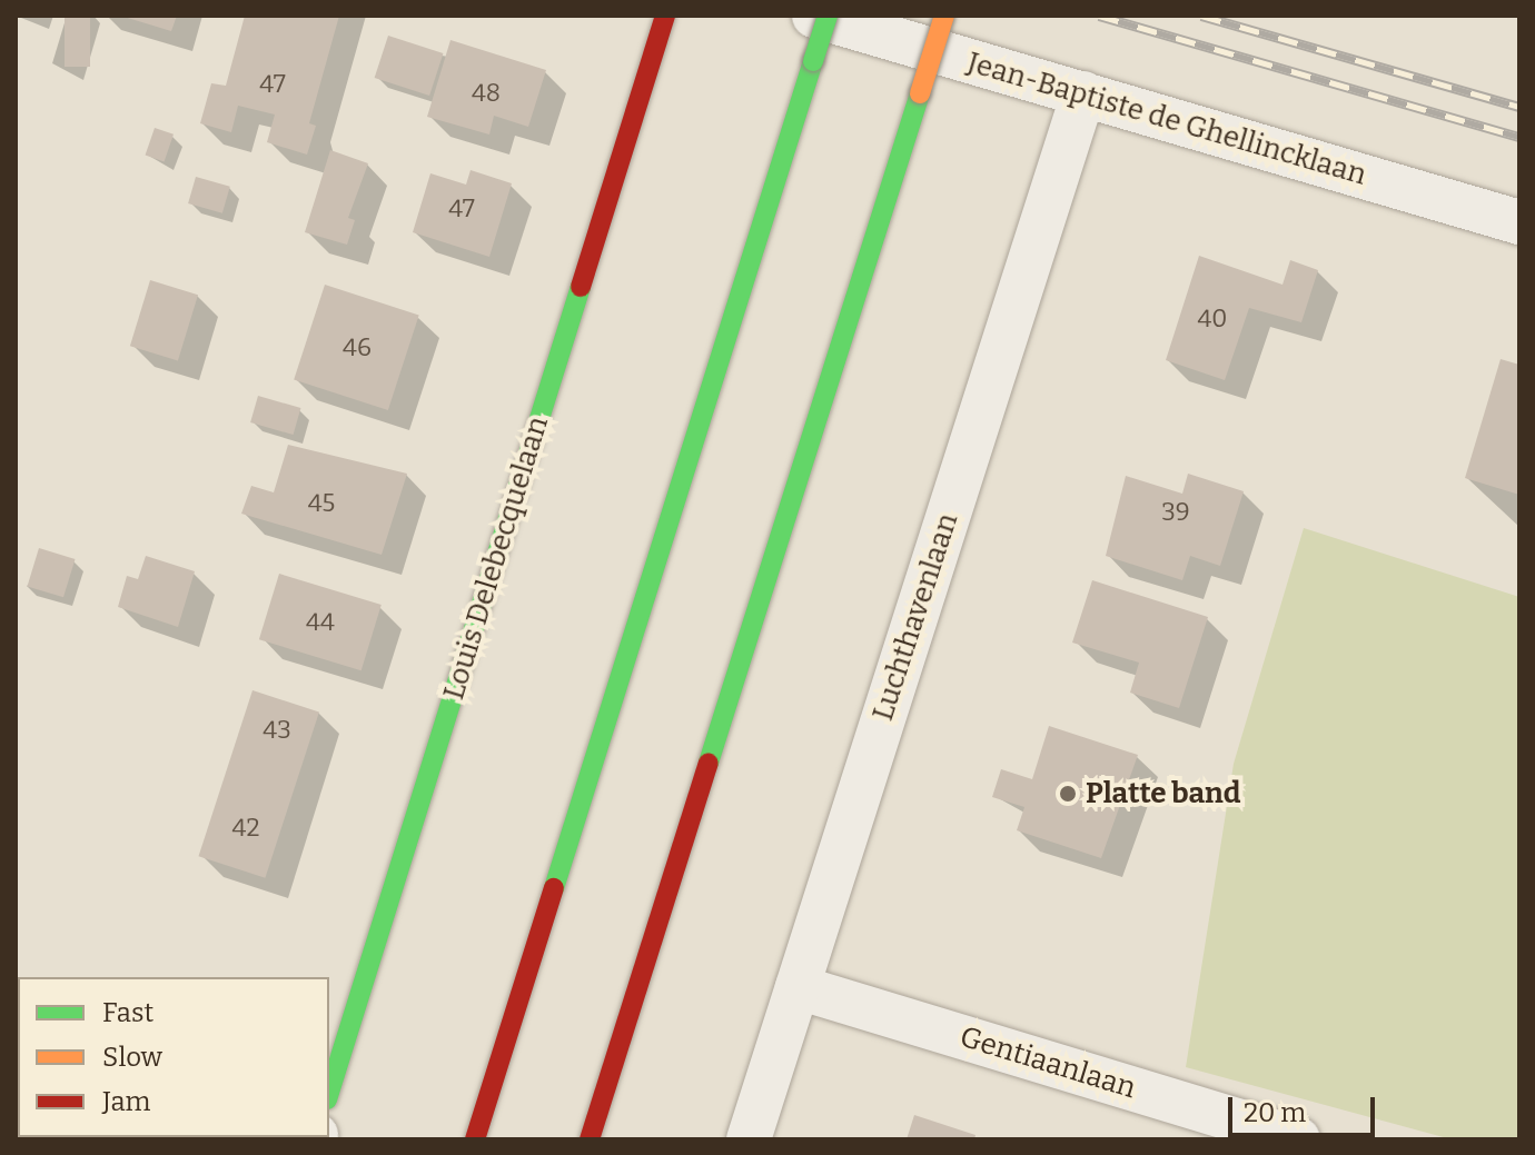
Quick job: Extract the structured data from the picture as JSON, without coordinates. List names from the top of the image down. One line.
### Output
{"streets":{"main road":["Louis Delebecquelaan"],"street":["Jean-Baptiste de Ghellincklaan","Luchthavenlaan","Gentiaanlaan"]},"crossings":[["Jean-Baptiste de Ghellincklaan","Luchthavenlaan"],["Luchthavenlaan","Gentiaanlaan"]],"places":["Platte band"],"house_numbers":["47","48","47","40","46","45","39","44","43","42"],"legend":["Fast","Slow","Jam"],"scale_bar":"20 m"}
